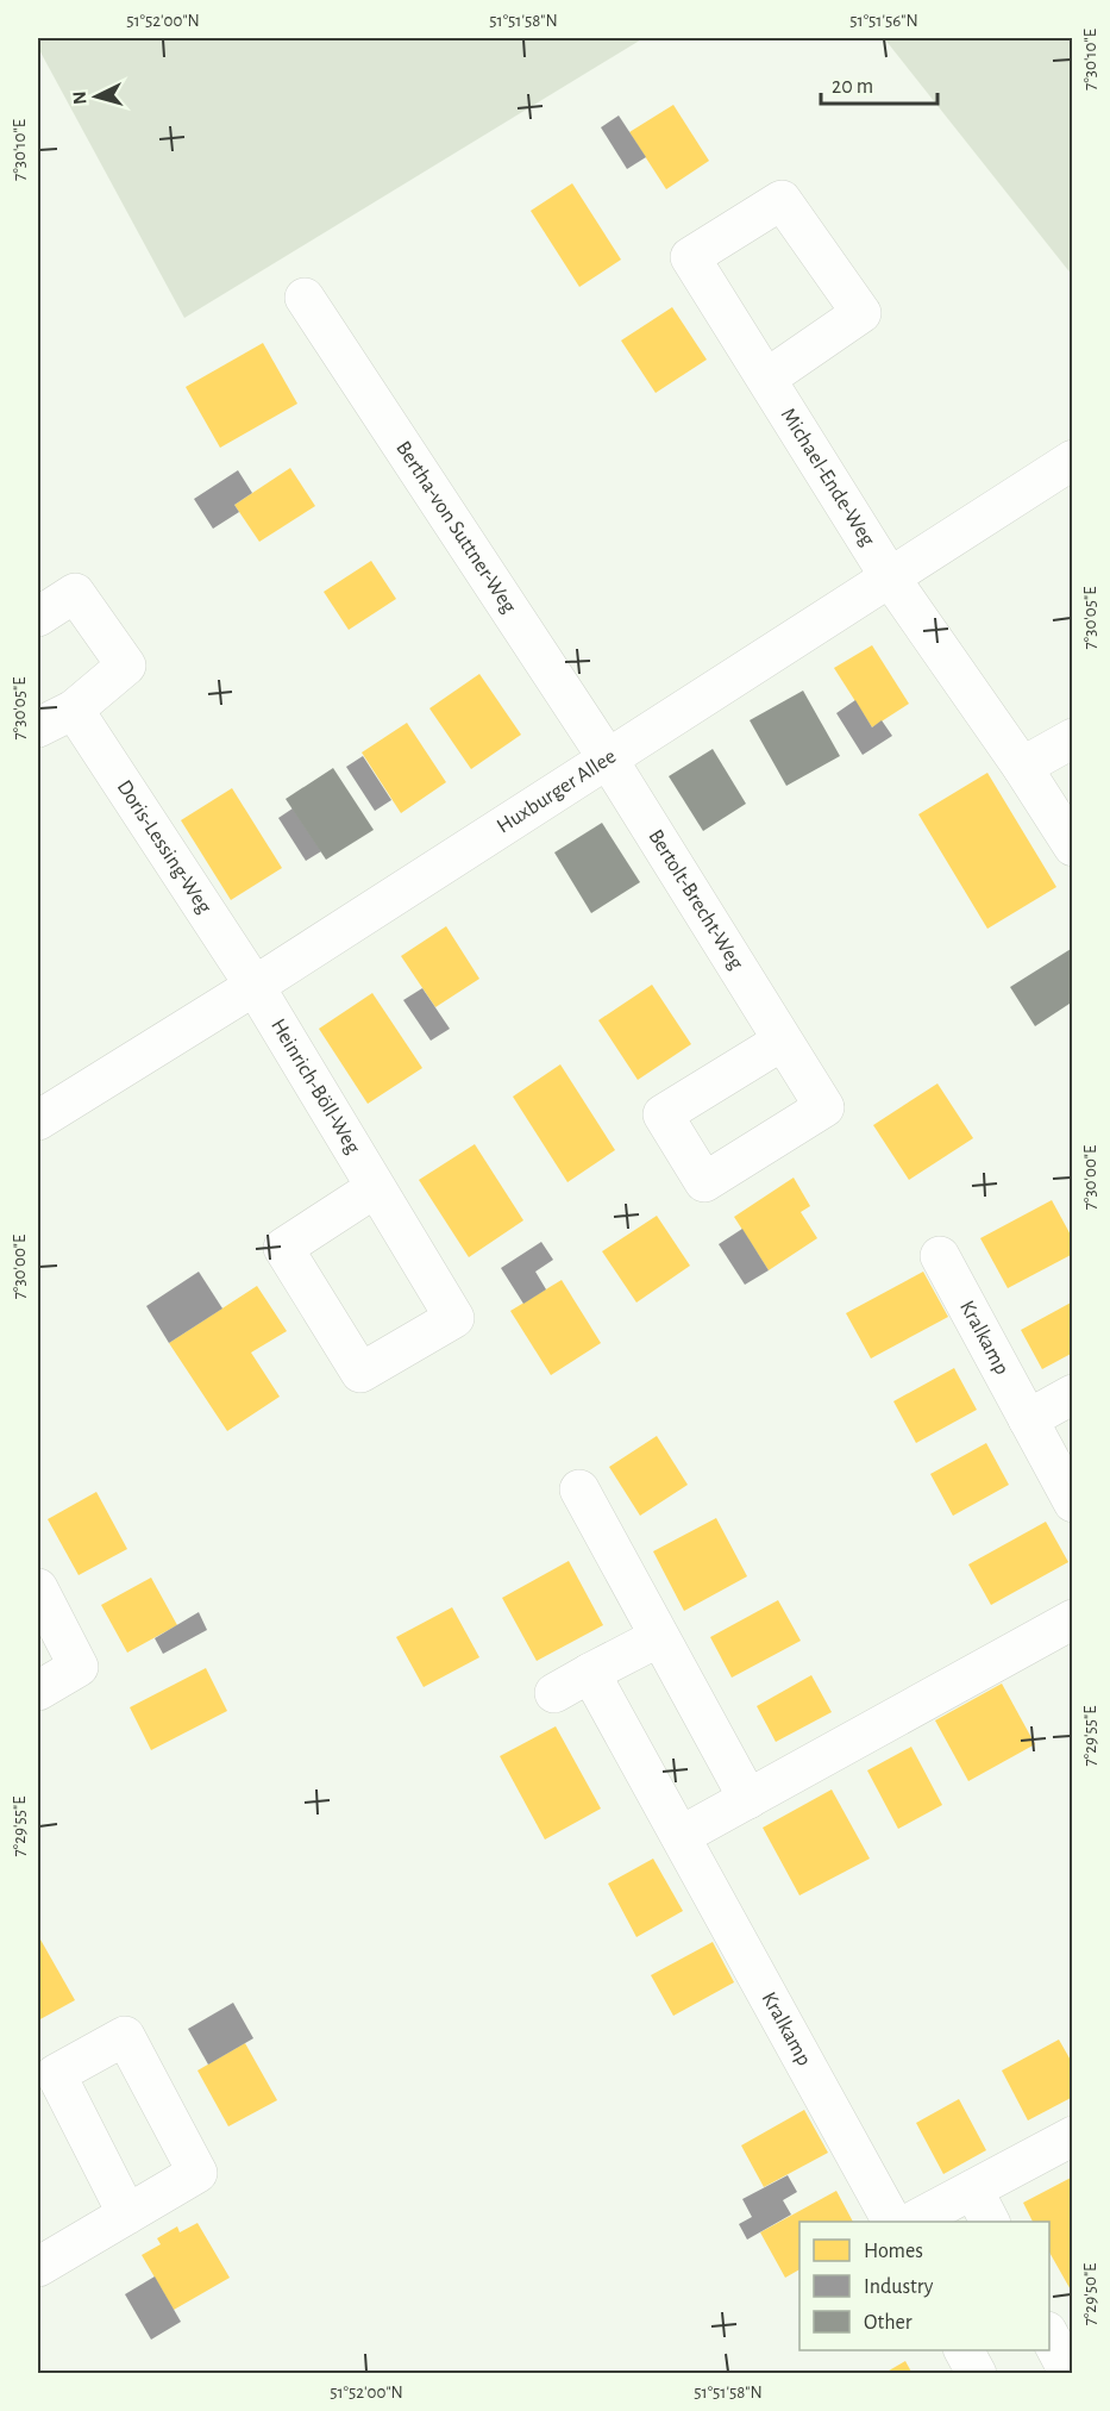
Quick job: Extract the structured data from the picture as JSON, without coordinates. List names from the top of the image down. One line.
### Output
{"streets":{"street":["Michael-Ende-Weg","Bertha-von Suttner-Weg","Huxburger Allee","Doris-Lessing-Weg","Bertolt-Brecht-Weg","Heinrich-Böll-Weg","Kralkamp"]},"crossings":[["Michael-Ende-Weg","Huxburger Allee"],["Bertha-von Suttner-Weg","Huxburger Allee"],["Bertha-von Suttner-Weg","Bertolt-Brecht-Weg"],["Huxburger Allee","Doris-Lessing-Weg"],["Huxburger Allee","Bertolt-Brecht-Weg"],["Huxburger Allee","Heinrich-Böll-Weg"],["Doris-Lessing-Weg","Heinrich-Böll-Weg"]],"legend":["Homes","Industry","Other"],"scale_bar":"20 m","north":"left","coordinates":["51°52'00\"N","51°51'58\"N","51°51'56\"N","7°30'10\"E","7°30'05\"E","7°30'00\"E","7°29'55\"E","7°29'50\"E"]}
